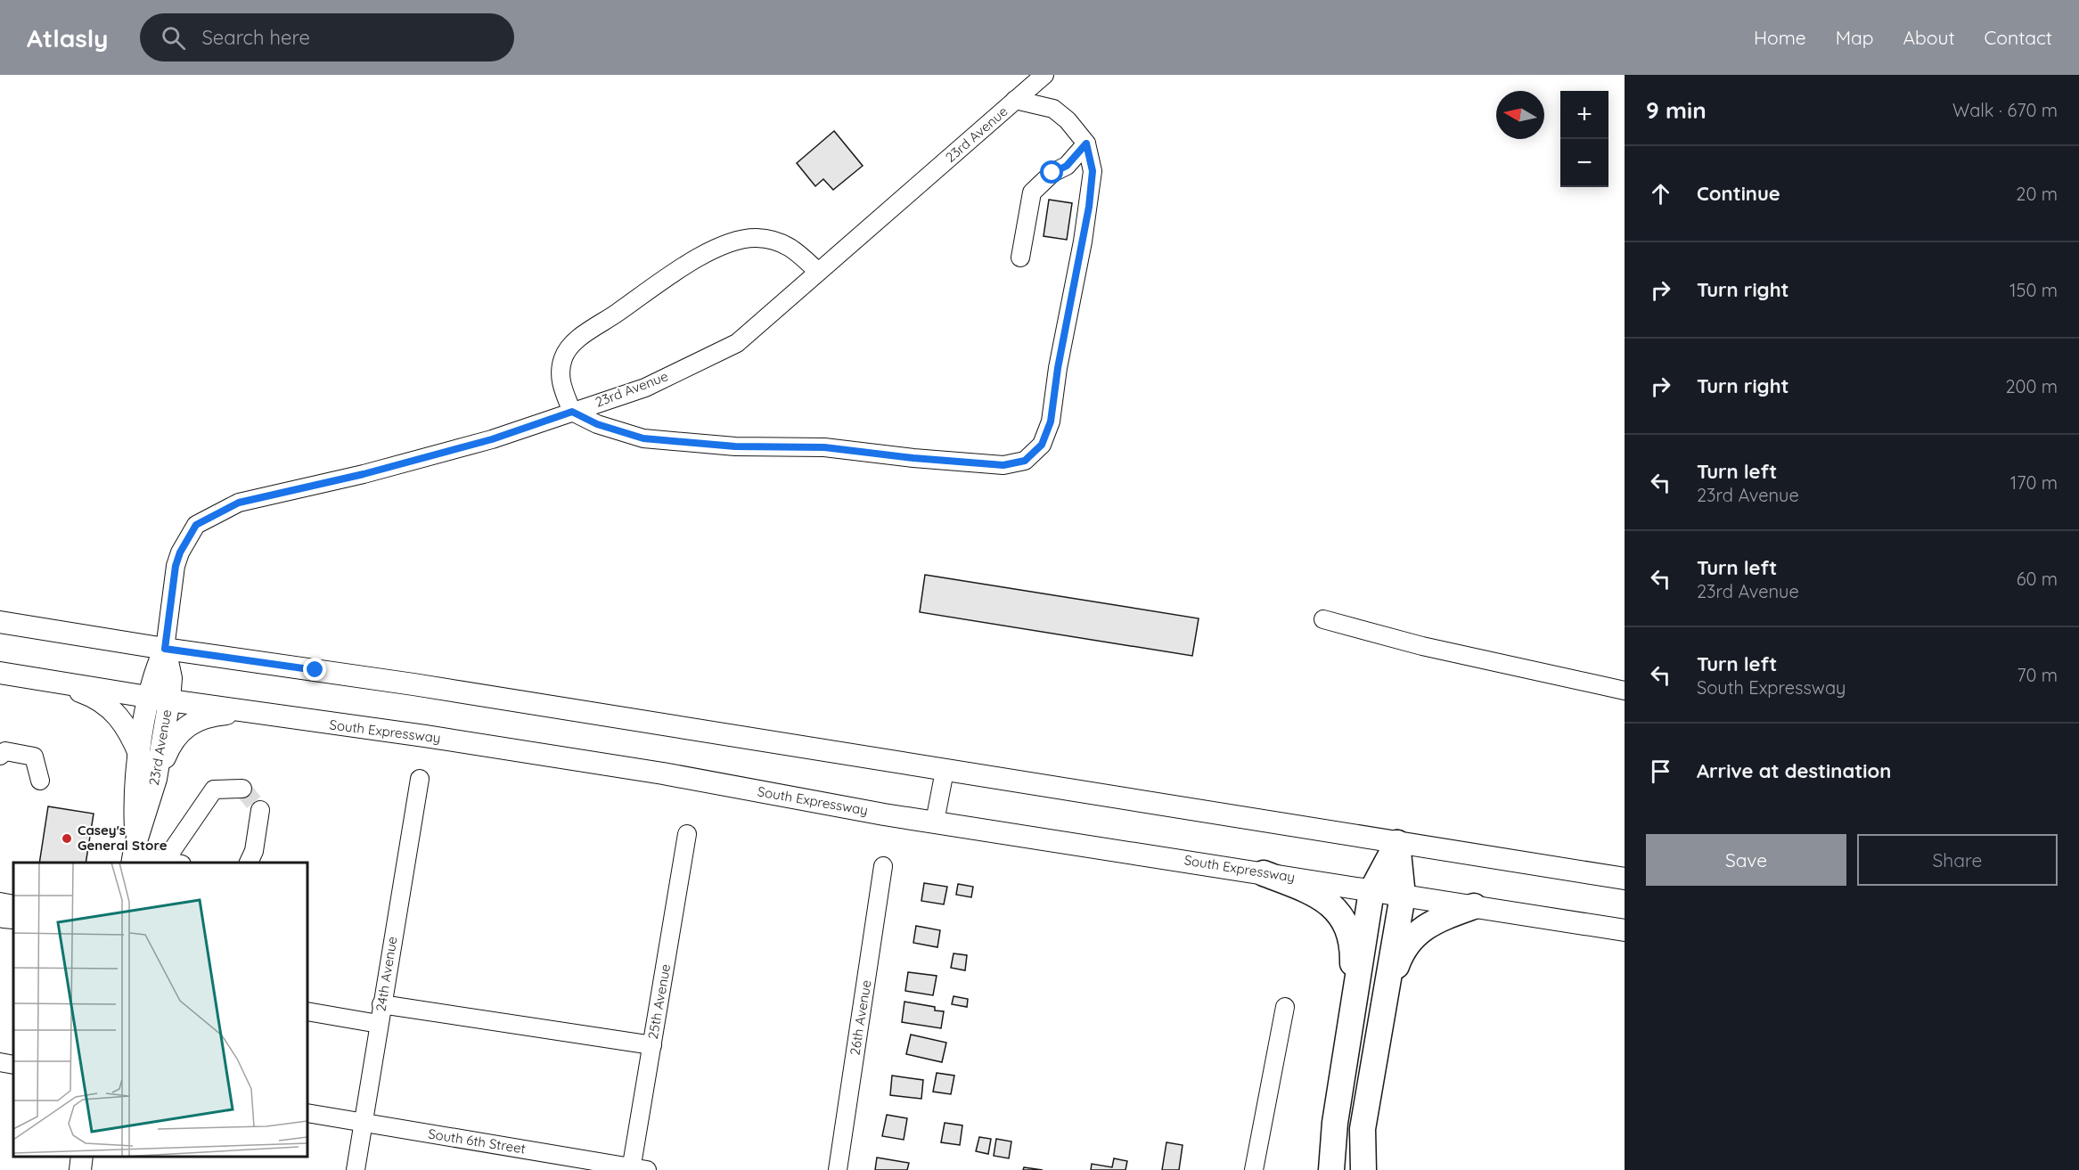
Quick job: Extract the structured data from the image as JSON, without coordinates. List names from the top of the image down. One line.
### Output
{"streets":{"main road":["23rd Avenue","South Expressway"],"street":["24th Avenue","25th Avenue","26th Avenue","South 6th Street"]},"crossings":[["23rd Avenue","South Expressway"],["24th Avenue","South 6th Street"],["25th Avenue","South 6th Street"]],"places":["Casey's General Store"],"north":"left","page":{"header":"Atlasly","search":"Search here","nav":["Home","Map","About","Contact"],"heading":["9 min","Walk · 670 m"],"map_buttons":["+","−"],"list":[["Continue","20 m"],["Turn right","150 m"],["Turn right","200 m"],["Turn left","23rd Avenue","170 m"],["Turn left","23rd Avenue","60 m"],["Turn left","South Expressway","70 m"],"Arrive at destination"],"buttons":["Save","Share"]}}
